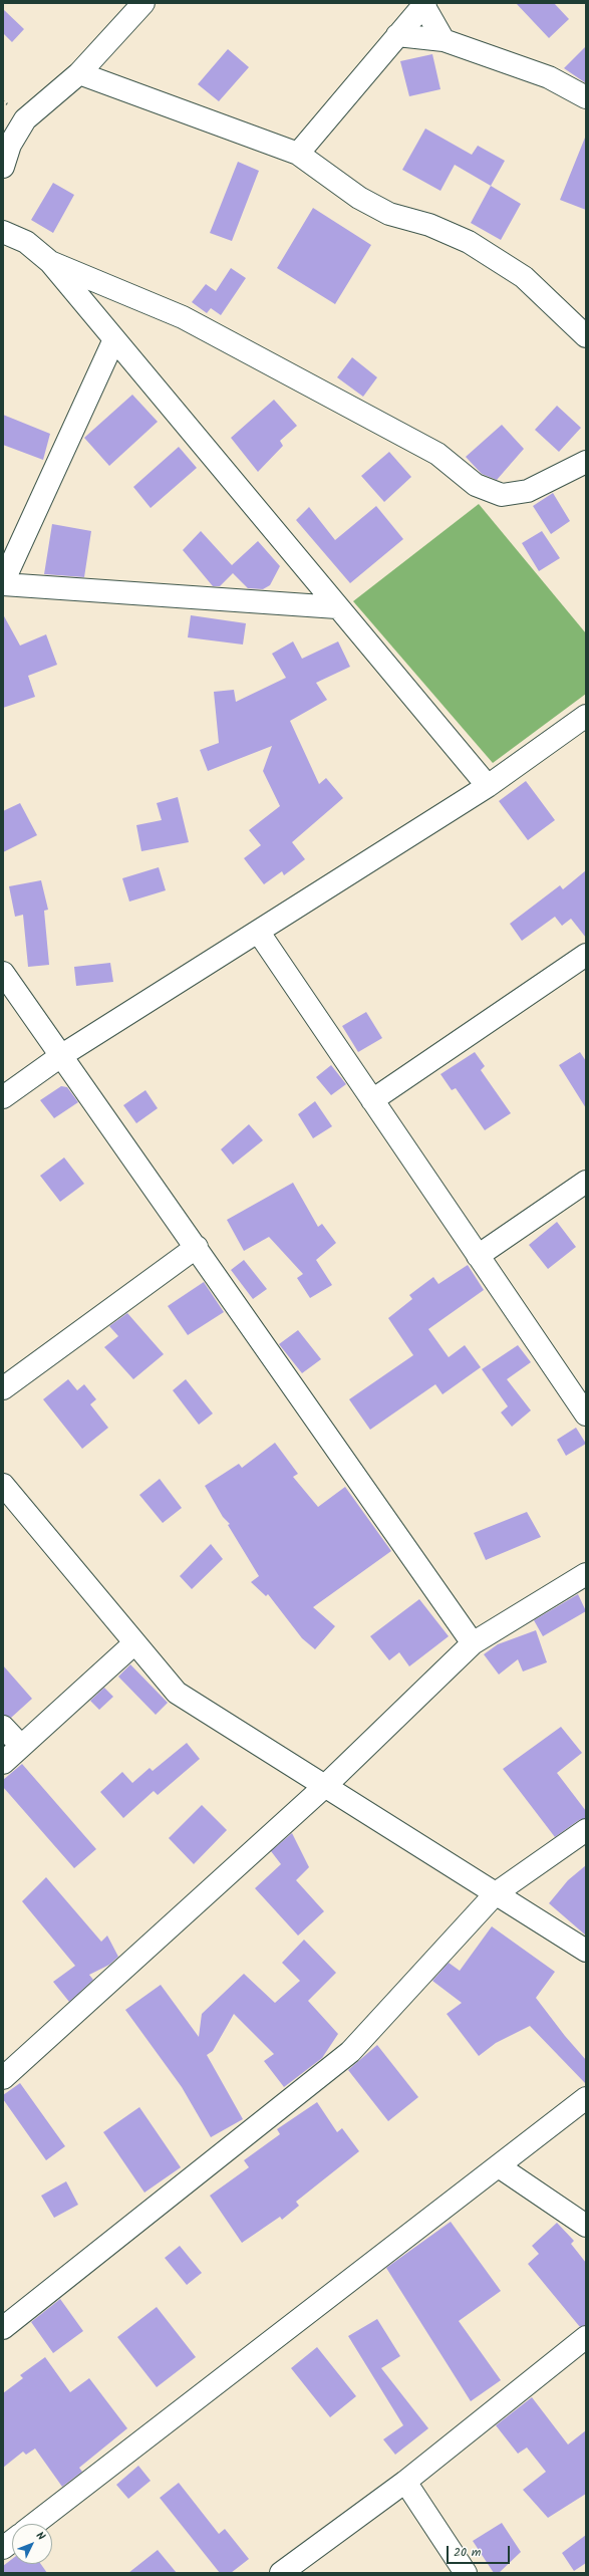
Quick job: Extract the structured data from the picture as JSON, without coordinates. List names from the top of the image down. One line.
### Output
{"scale_bar":"20 m","north":"top right"}
